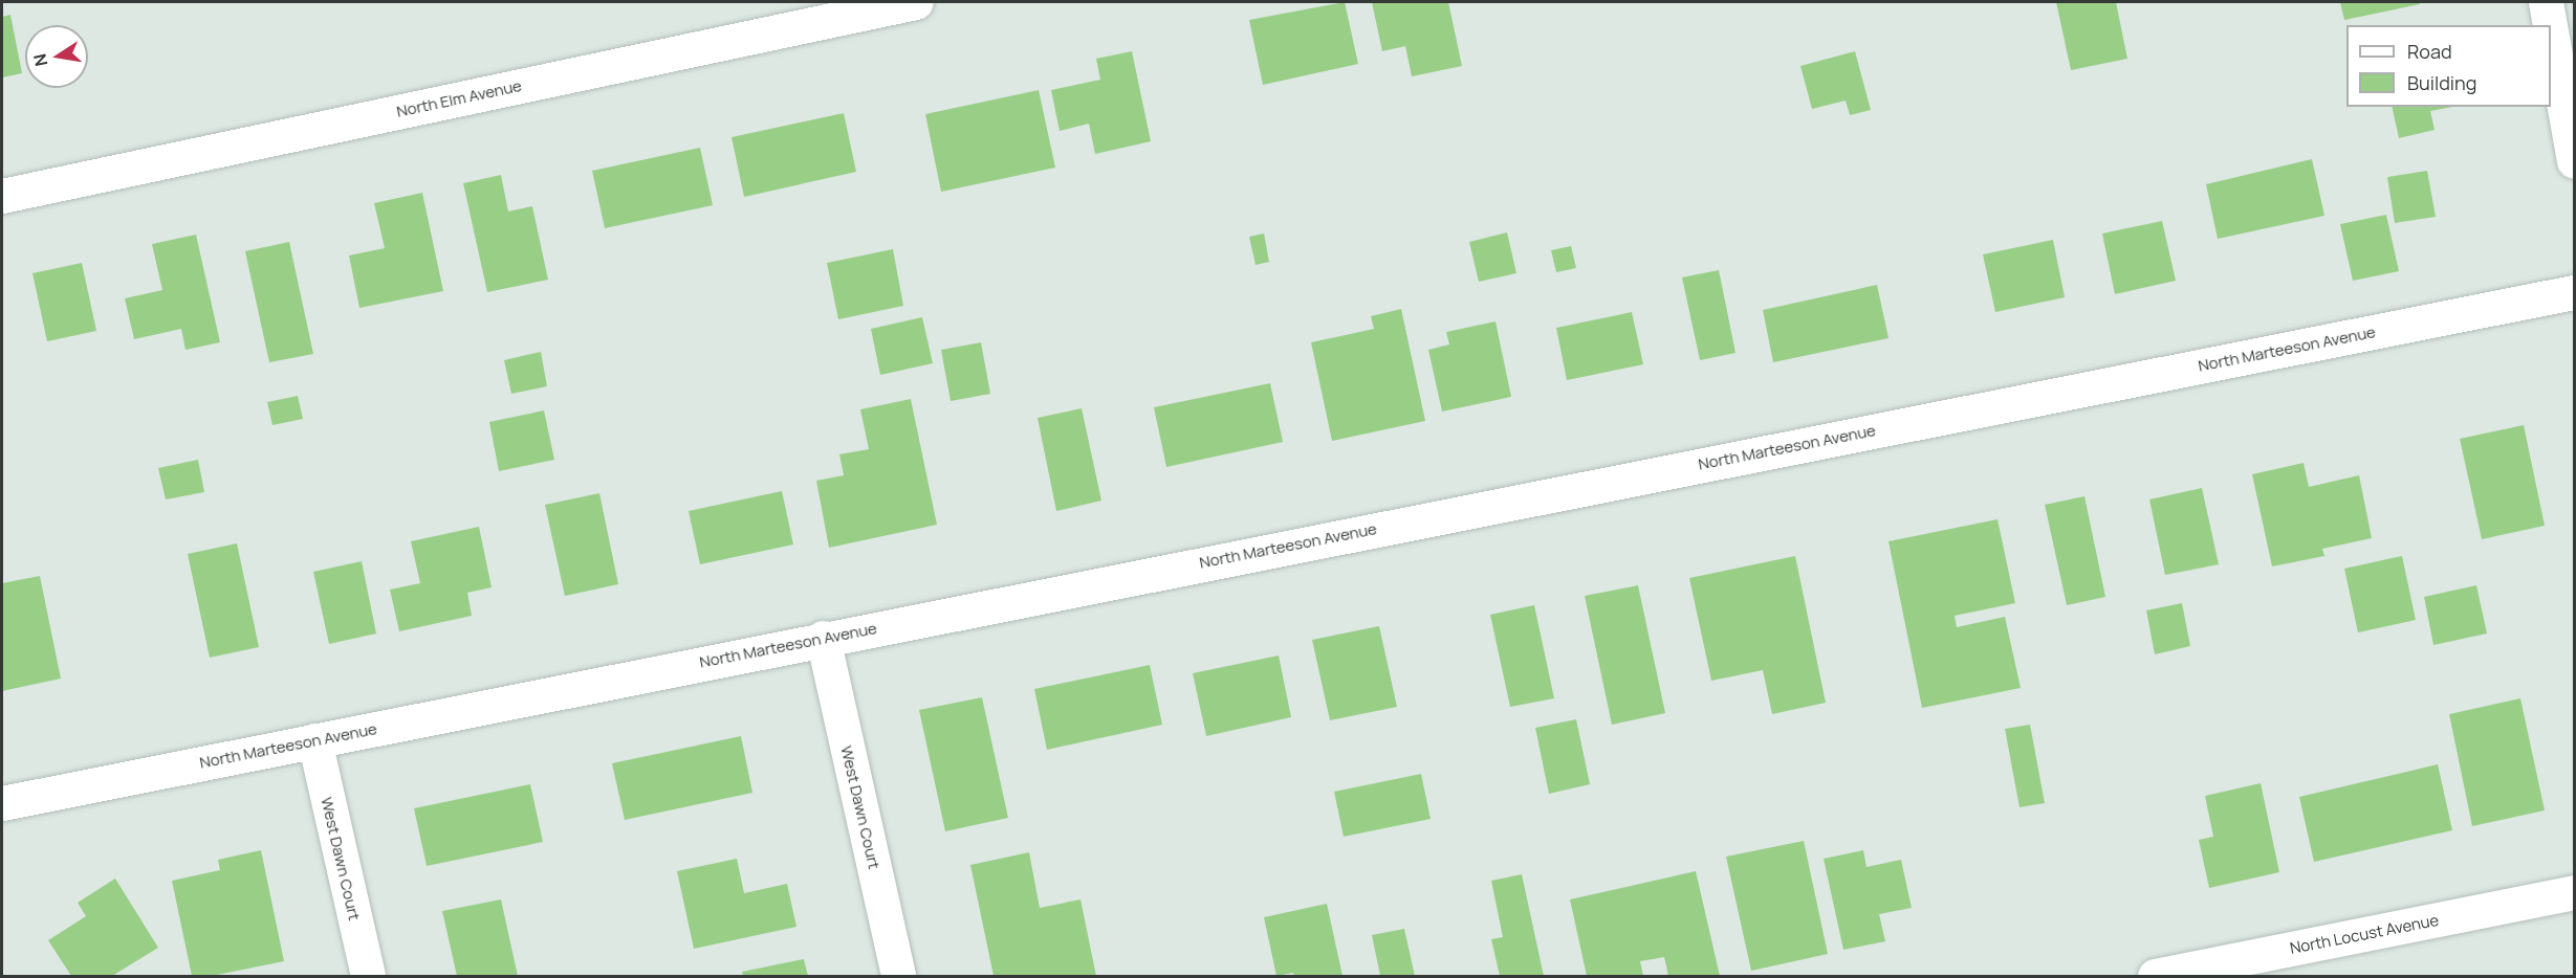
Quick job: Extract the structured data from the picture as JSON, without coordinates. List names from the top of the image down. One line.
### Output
{"streets":{"street":["North Elm Avenue","North Marteeson Avenue","West Dawn Court","North Locust Avenue"]},"crossings":[["North Marteeson Avenue","West Dawn Court"]],"legend":["Road","Building"],"north":"left"}
